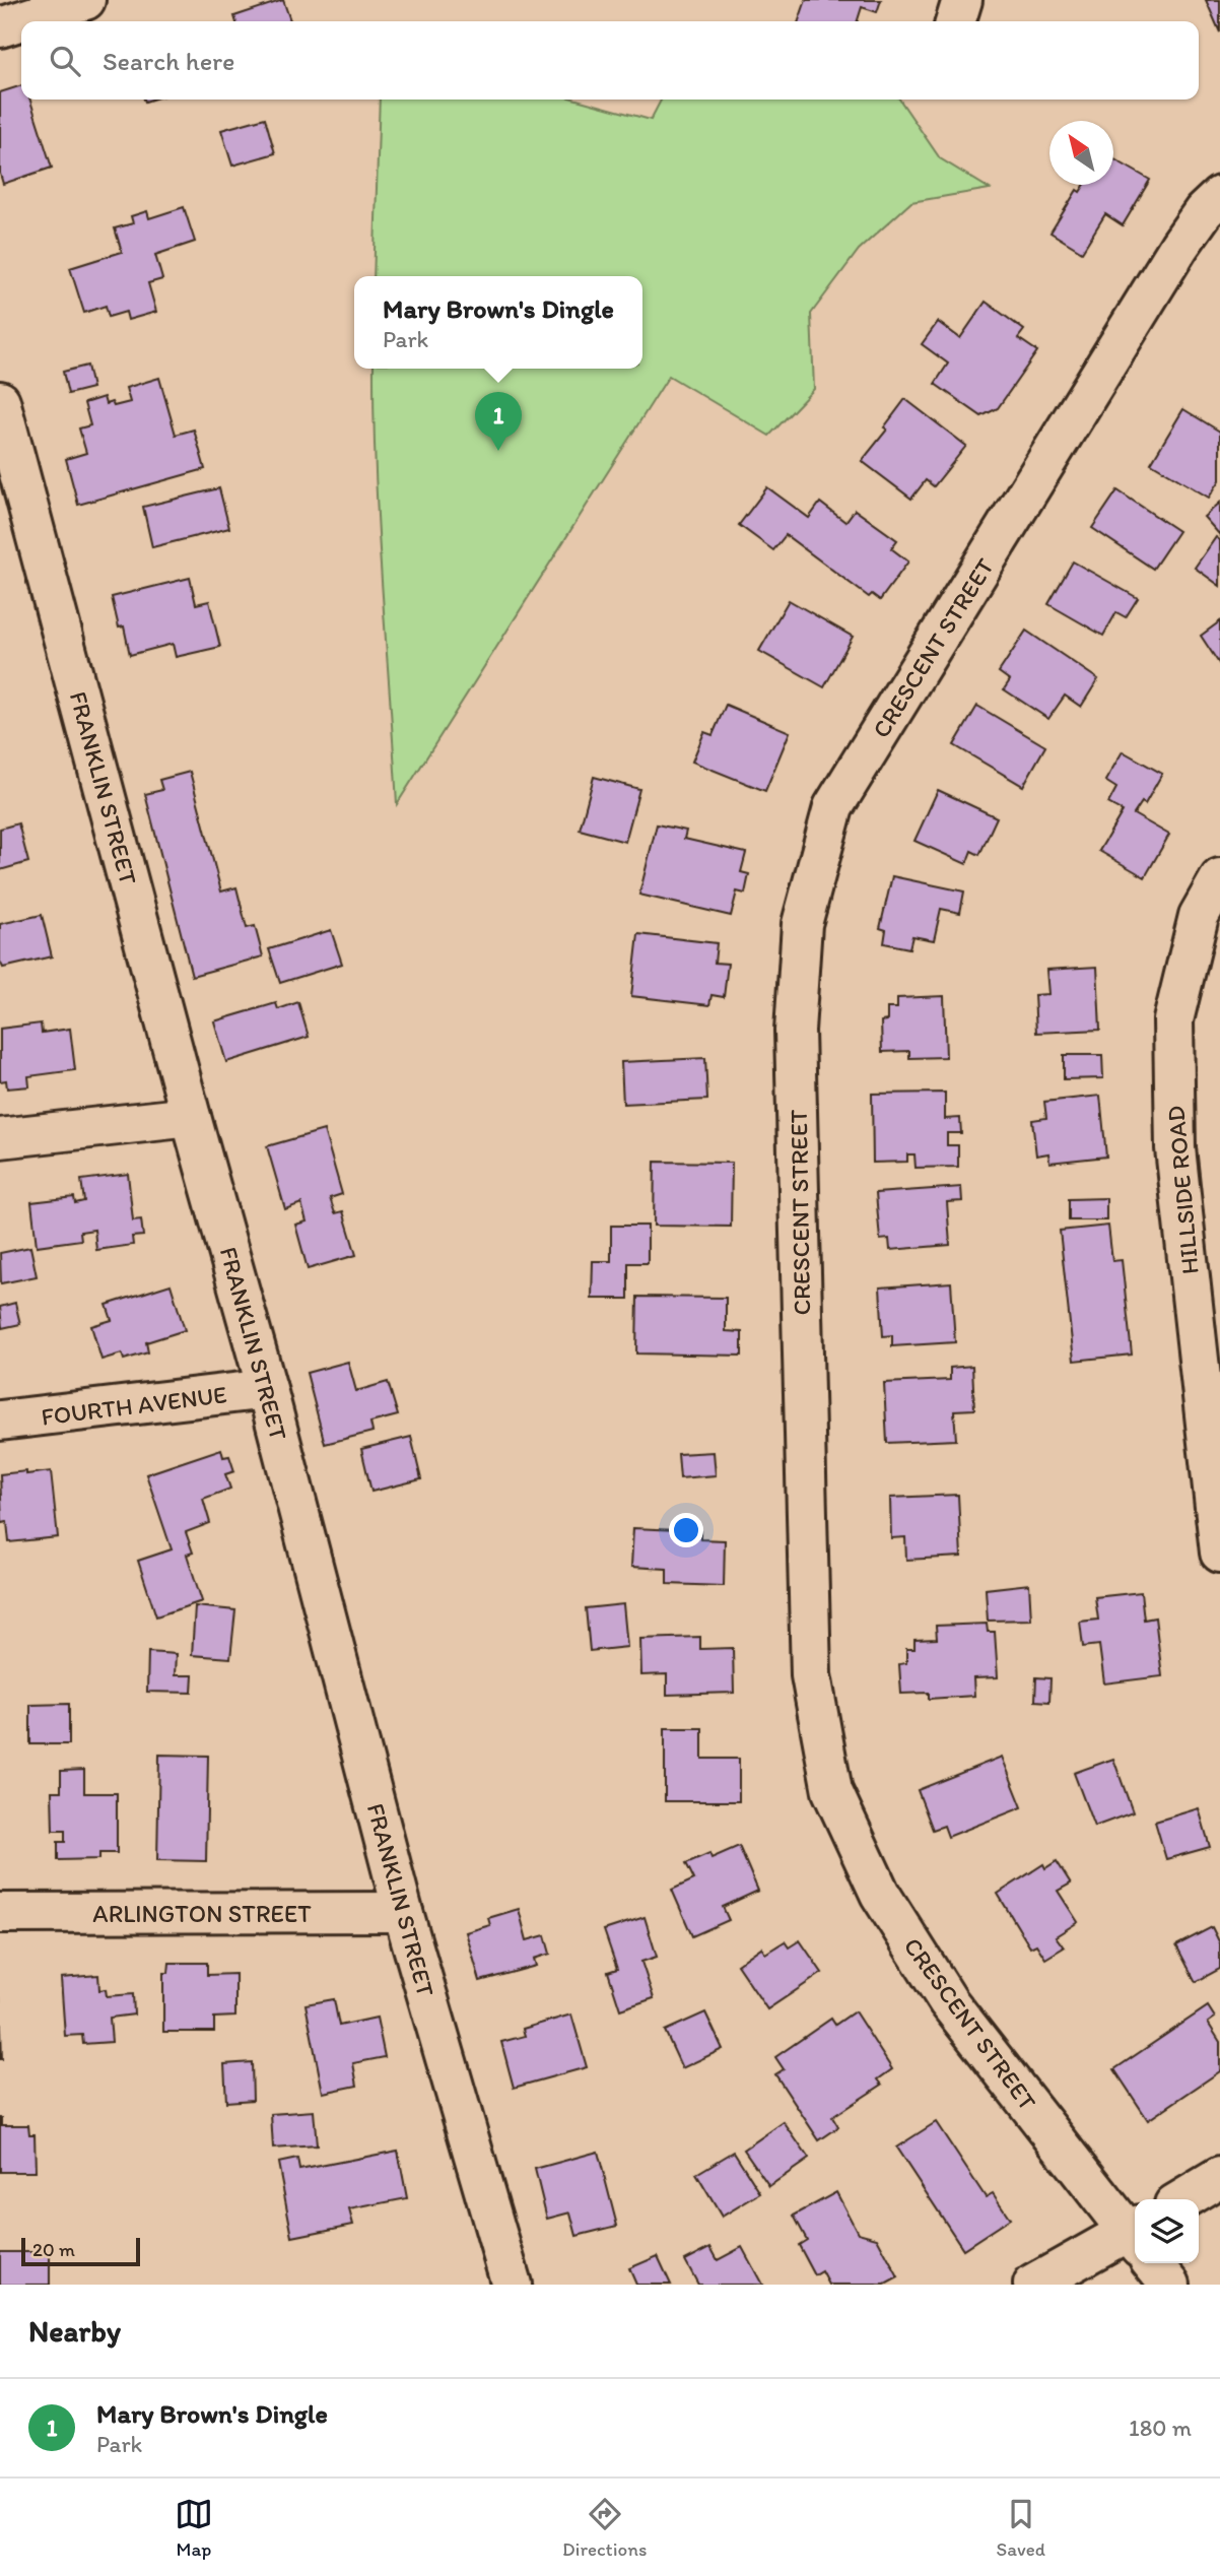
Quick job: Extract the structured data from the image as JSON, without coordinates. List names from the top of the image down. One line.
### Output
{"streets":{"street":["CRESCENT STREET","FRANKLIN STREET","HILLSIDE ROAD","FOURTH AVENUE","ARLINGTON STREET"]},"crossings":[["FRANKLIN STREET","FOURTH AVENUE"],["FRANKLIN STREET","ARLINGTON STREET"]],"scale_bar":"20 m","north":"top left","page":{"search":"Search here","popup":["Mary Brown's Dingle","Park"],"pins":"1","scale":"20 m","heading":"Nearby","list":[{"mark":"1","name":"Mary Brown's Dingle","note":"Park","value":"180 m"}],"nav":["Map","Directions","Saved"]}}
